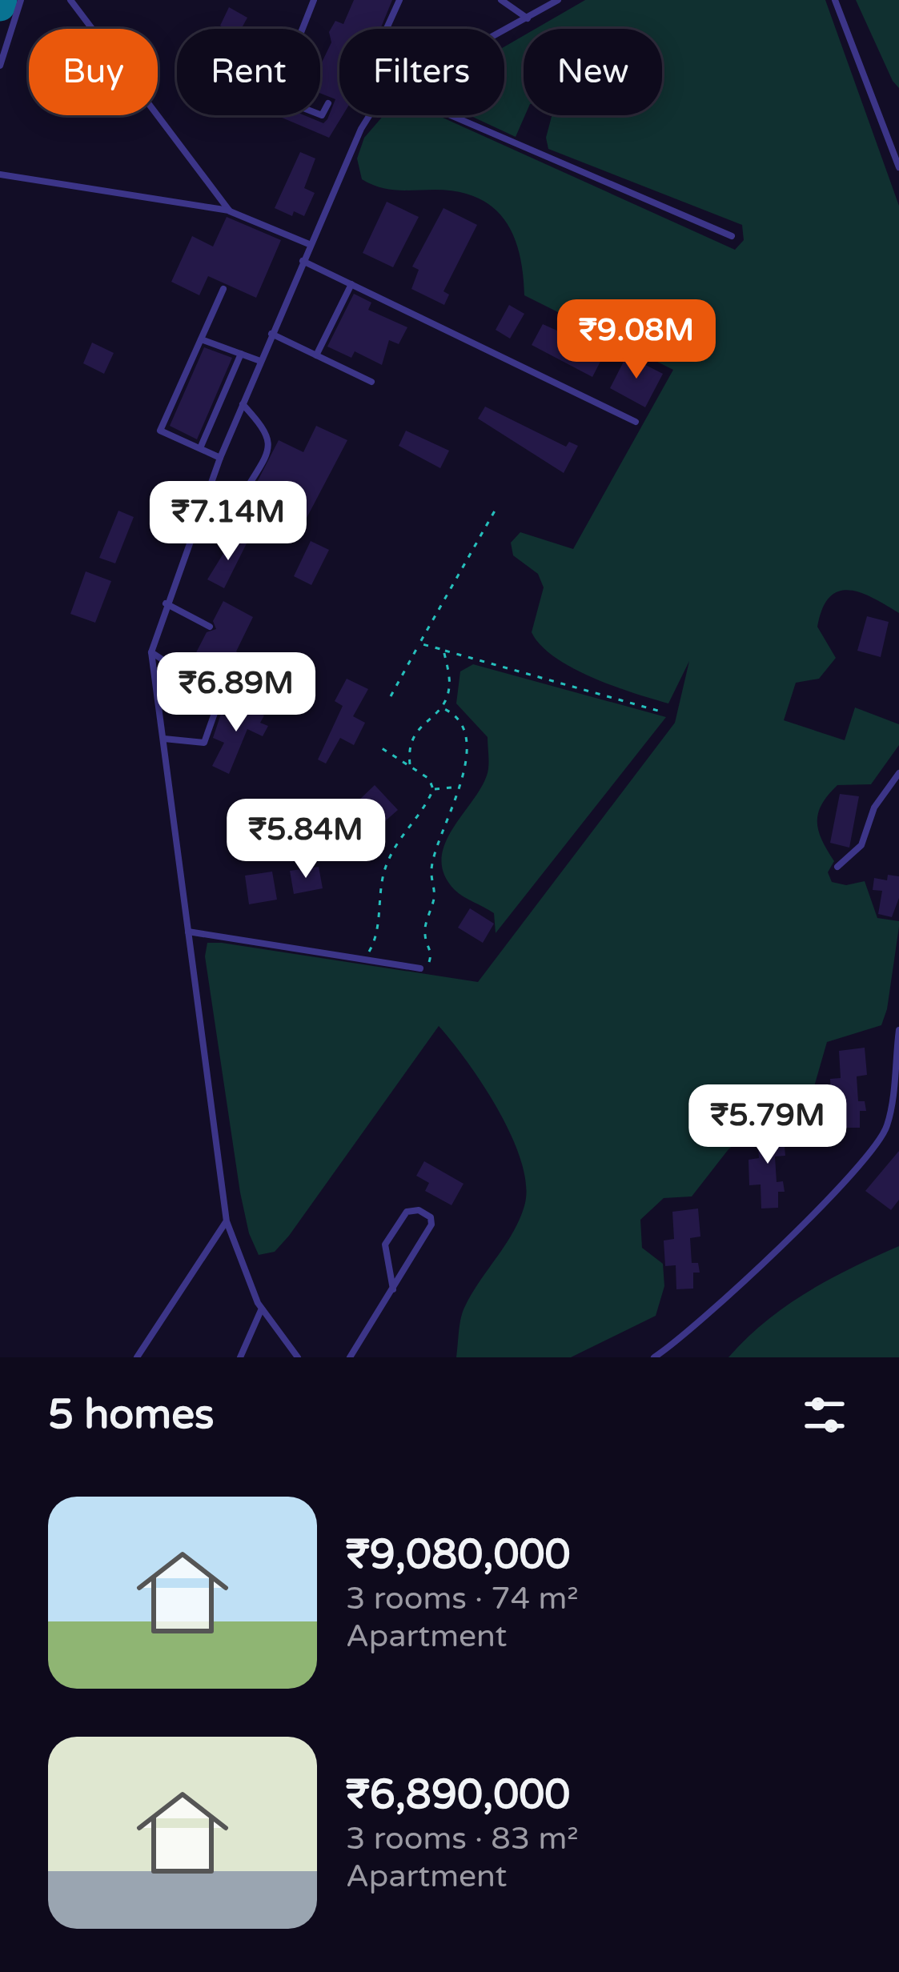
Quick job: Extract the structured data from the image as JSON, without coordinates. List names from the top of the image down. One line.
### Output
{"page":{"chip":["Buy","Rent","Filters","New"],"price":["₹9.08M","₹7.14M","₹6.89M","₹5.84M","₹5.79M"],"heading":"5 homes","list":[{"name":"₹9,080,000","note":"3 rooms · 74 m² · Apartment"},{"name":"₹6,890,000","note":"3 rooms · 83 m² · Apartment"}]}}
